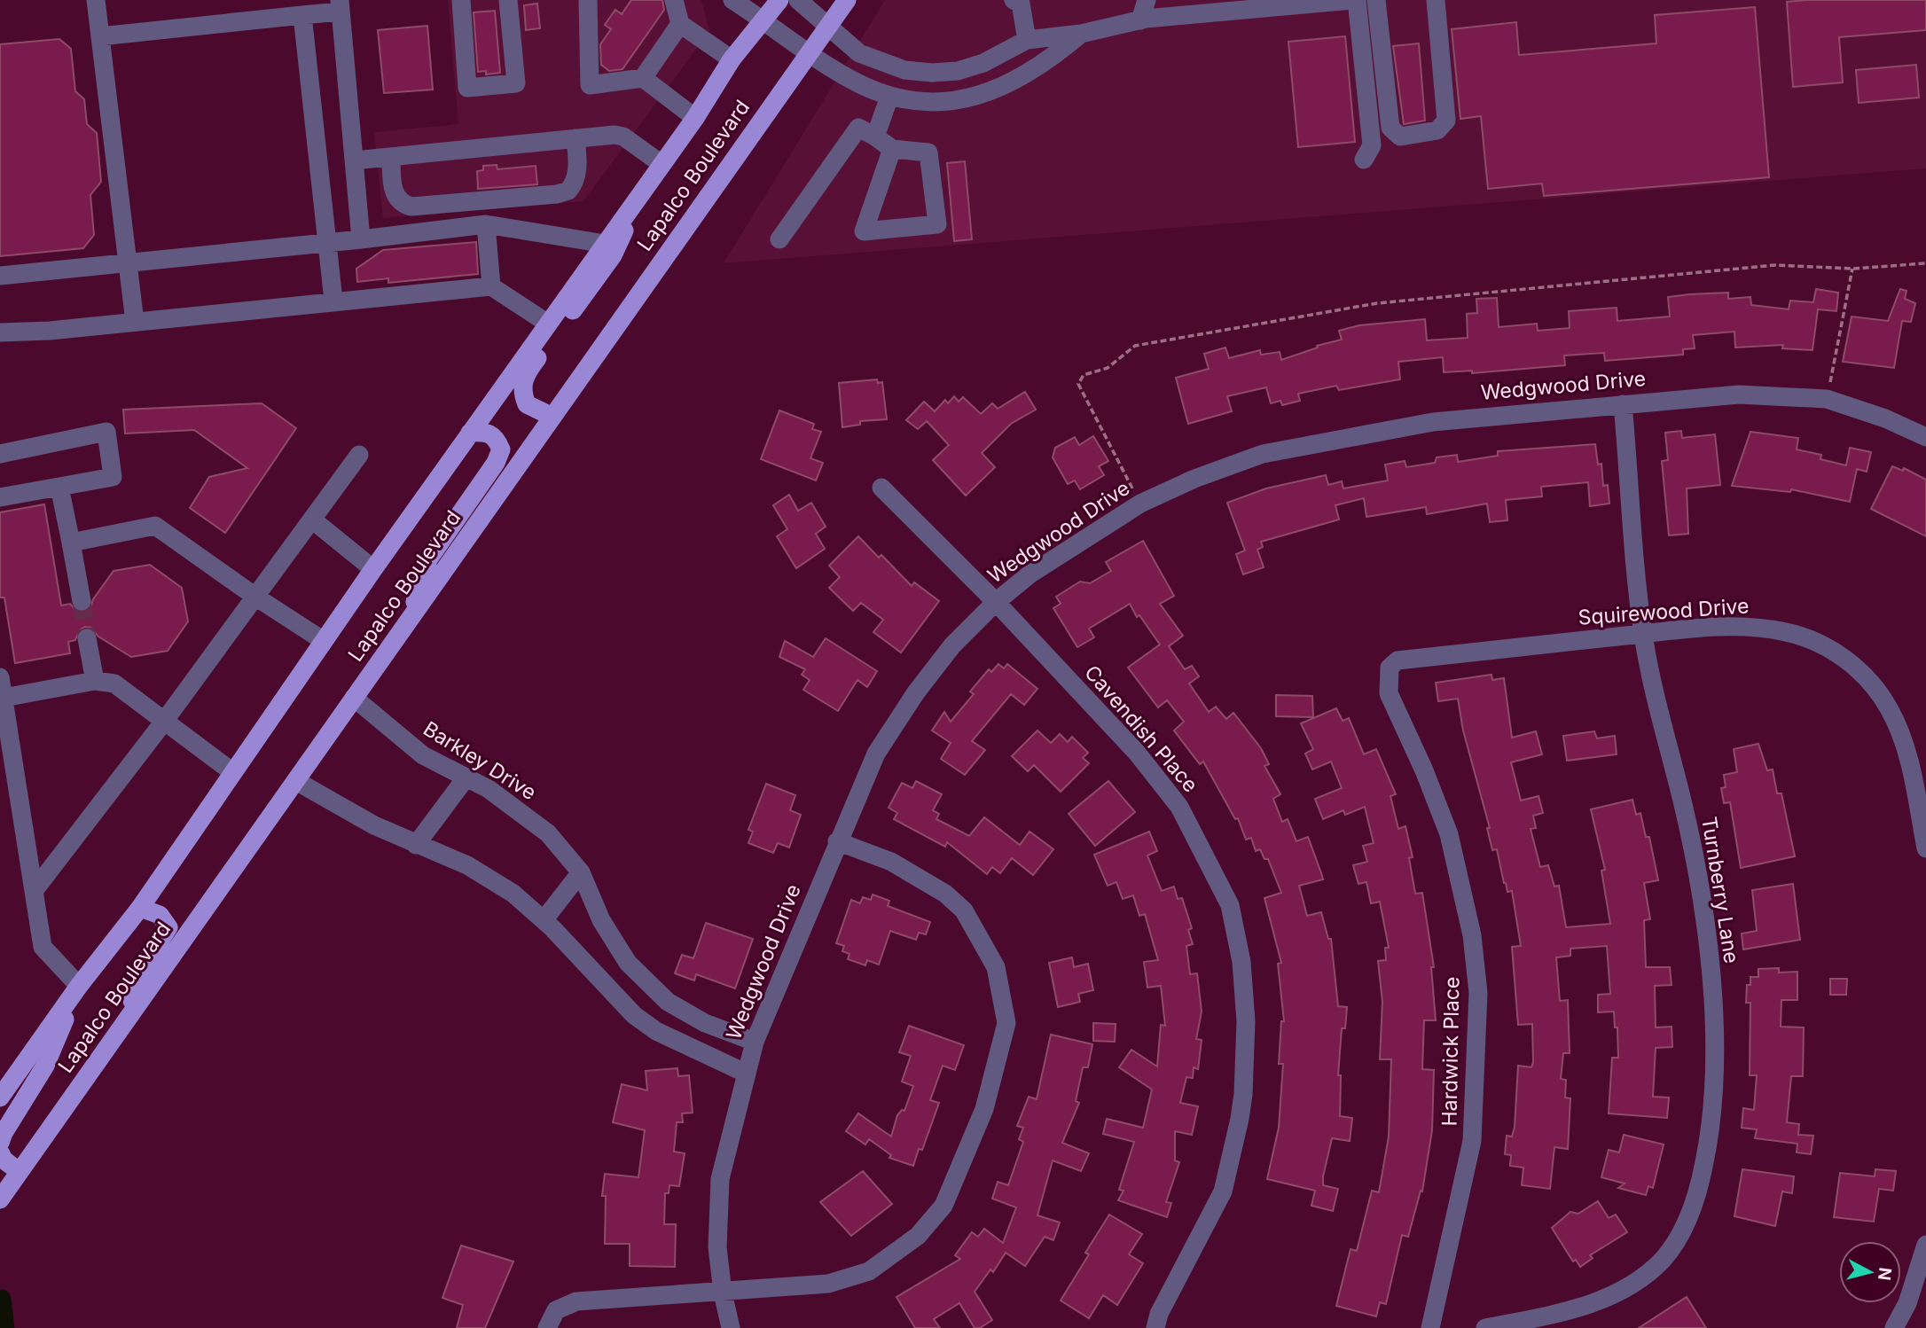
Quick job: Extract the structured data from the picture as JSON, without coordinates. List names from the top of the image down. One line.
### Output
{"streets":{"main road":["Lapalco Boulevard"],"street":["Wedgwood Drive","Squirewood Drive","Cavendish Place","Barkley Drive","Turnberry Lane","Hardwick Place"]},"crossings":[["Lapalco Boulevard","Barkley Drive"],["Wedgwood Drive","Cavendish Place"],["Wedgwood Drive","Barkley Drive"],["Wedgwood Drive","Turnberry Lane"],["Squirewood Drive","Turnberry Lane"],["Squirewood Drive","Hardwick Place"]],"north":"right"}
